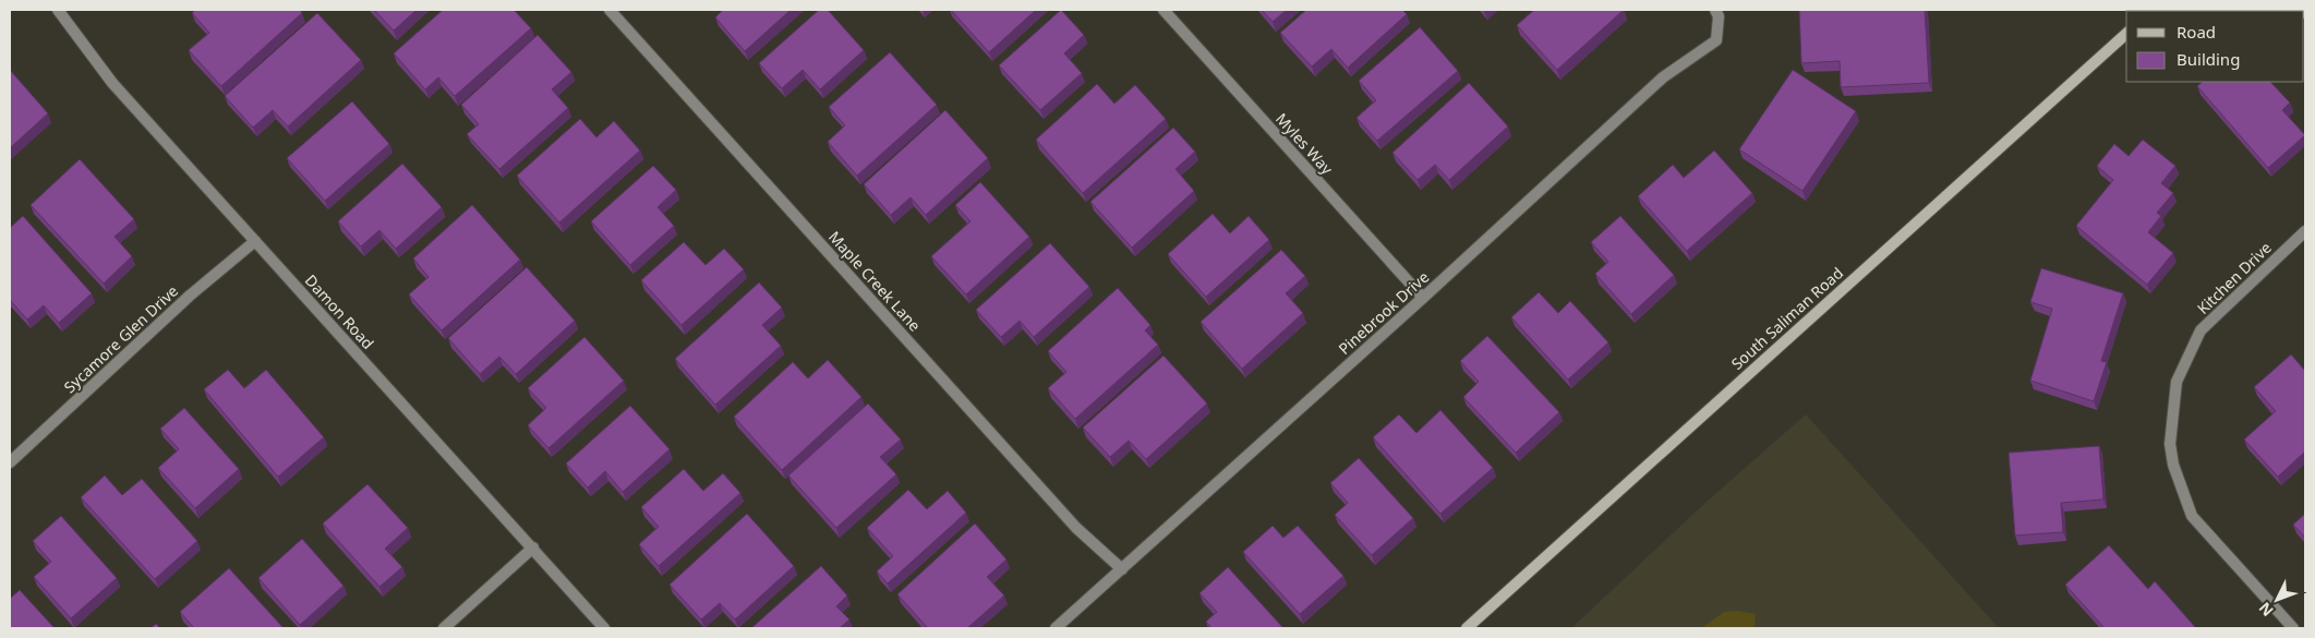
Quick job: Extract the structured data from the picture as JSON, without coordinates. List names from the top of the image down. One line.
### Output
{"streets":{"street":["Myles Way","Kitchen Drive","Maple Creek Lane","Damon Road","Pinebrook Drive","South Saliman Road","Sycamore Glen Drive"]},"crossings":[["Myles Way","Pinebrook Drive"],["Maple Creek Lane","Pinebrook Drive"],["Damon Road","Sycamore Glen Drive"]],"legend":["Road","Building"],"north":"bottom left"}
